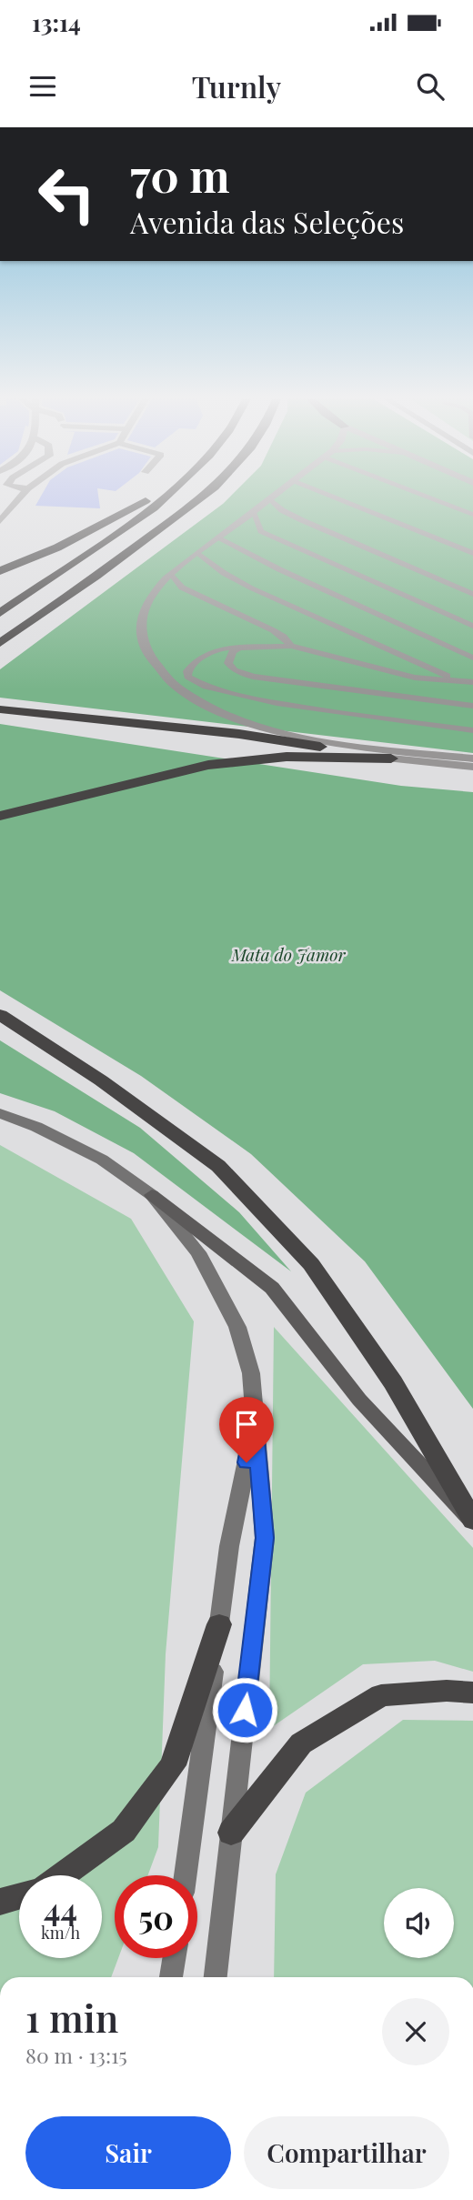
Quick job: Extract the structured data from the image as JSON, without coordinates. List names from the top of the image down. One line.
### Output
{"parks":["Mata do Jamor"],"page":{"status":"13:14","header":"Turnly","turn":["70 m","Avenida das Seleções"],"speed":"44 km/h","limit":"50","heading":["1 min","80 m · 13:15"],"buttons":["Sair","Compartilhar"]}}
